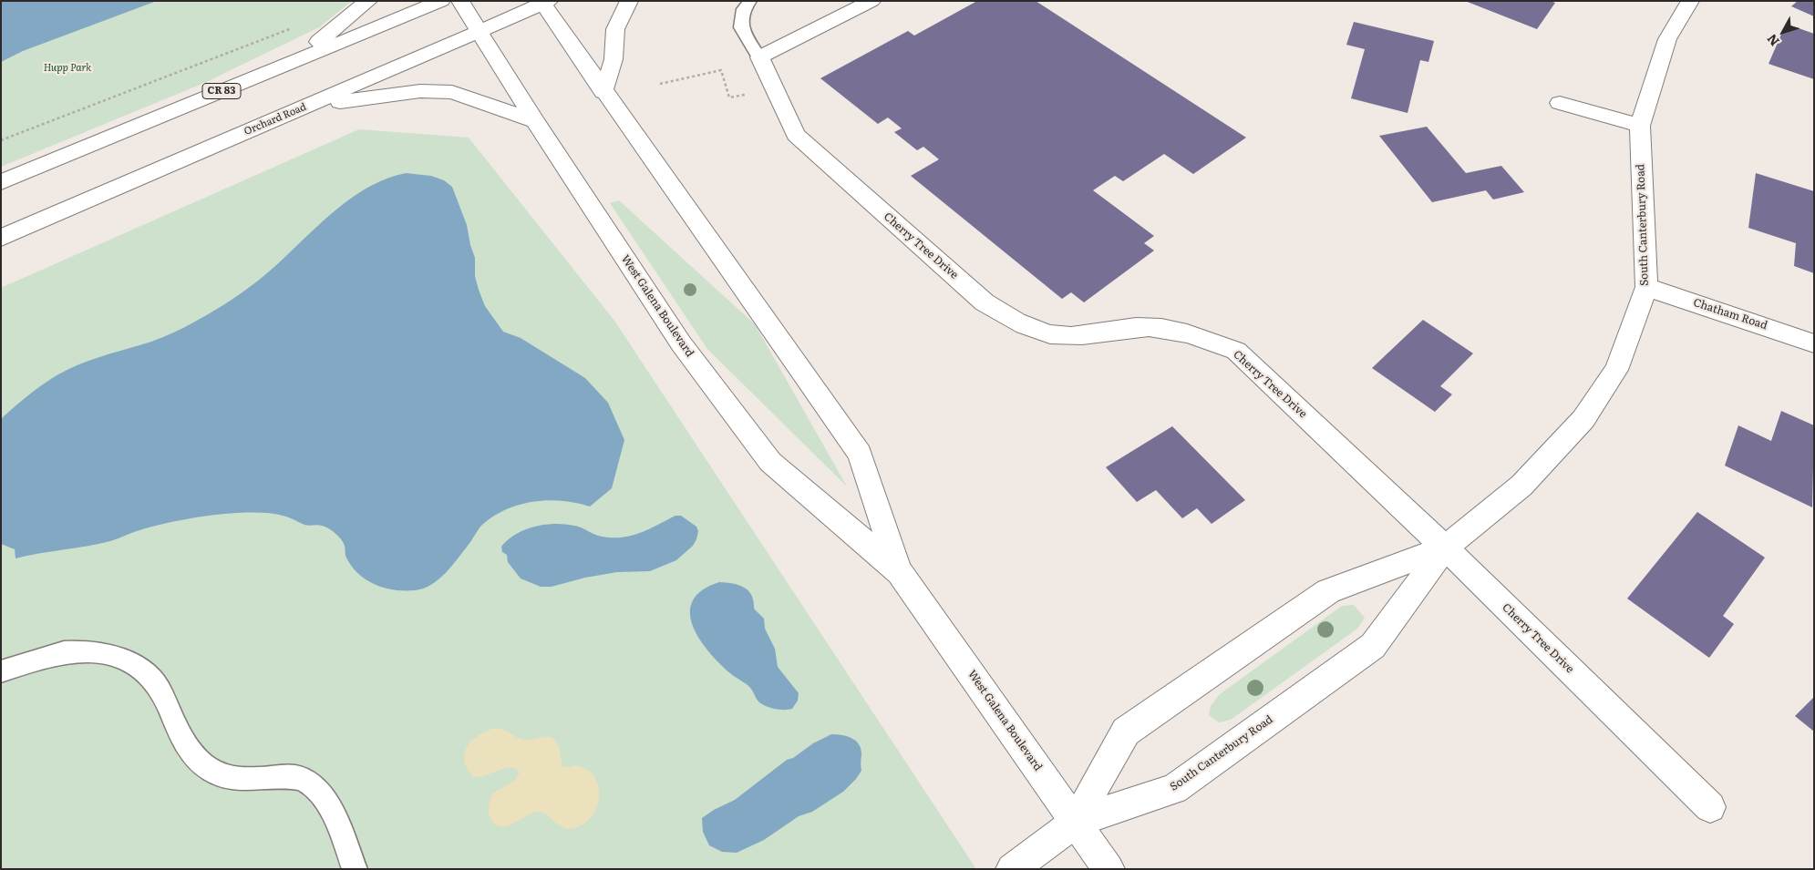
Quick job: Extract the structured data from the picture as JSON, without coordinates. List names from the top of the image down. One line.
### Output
{"streets":{"main road":["CR 83","Orchard Road","South Canterbury Road","Cherry Tree Drive","West Galena Boulevard","Chatham Road"]},"crossings":[["Orchard Road","West Galena Boulevard"],["South Canterbury Road","Cherry Tree Drive"],["South Canterbury Road","West Galena Boulevard"],["South Canterbury Road","Chatham Road"]],"parks":["Hupp Park"],"north":"bottom left"}
